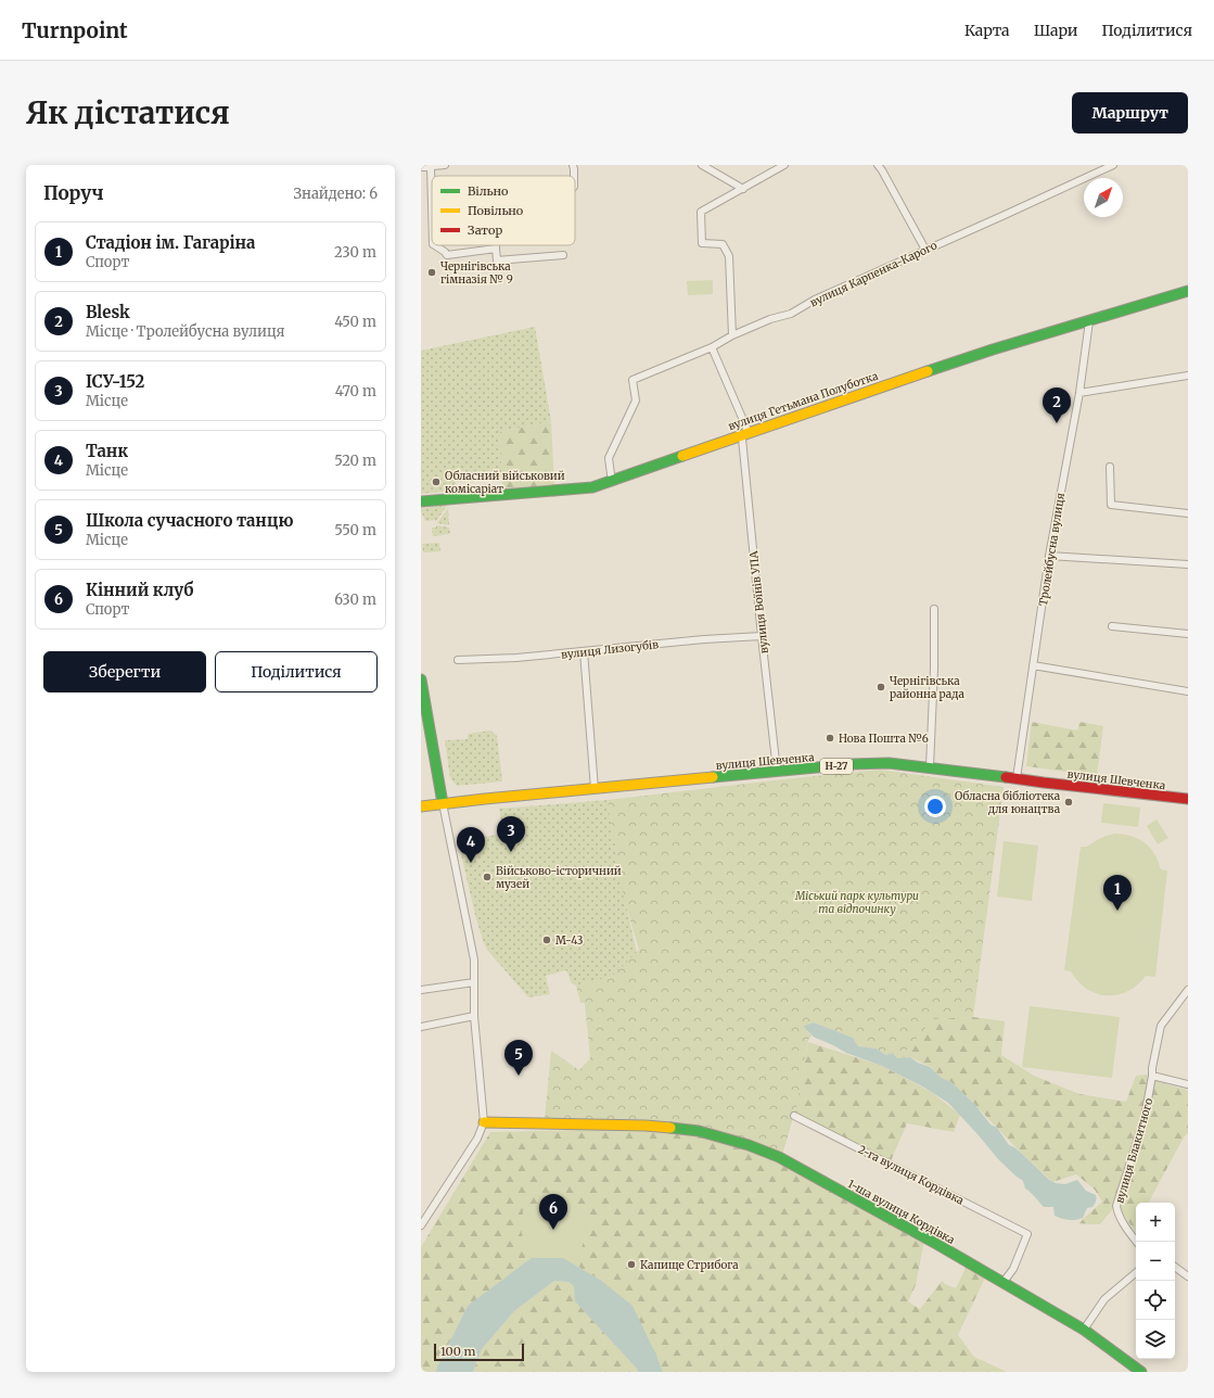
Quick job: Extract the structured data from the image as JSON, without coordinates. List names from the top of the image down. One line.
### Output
{"streets":{"street":["вулиця Карпенка-Карого","вулиця Гетьмана Полуботка","Тролейбусна вулиця","вулиця Воїнів УПА","вулиця Лизогубів","вулиця Шевченка","Н-27","вулиця Блакитного","2-га вулиця Кордівка","1-ша вулиця Кордівка"]},"crossings":[["вулиця Карпенка-Карого","вулиця Гетьмана Полуботка"],["вулиця Карпенка-Карого","вулиця Воїнів УПА"],["вулиця Гетьмана Полуботка","Тролейбусна вулиця"],["вулиця Гетьмана Полуботка","вулиця Воїнів УПА"],["Тролейбусна вулиця","вулиця Шевченка"],["вулиця Воїнів УПА","вулиця Лизогубів"],["вулиця Воїнів УПА","вулиця Шевченка"],["2-га вулиця Кордівка","1-ша вулиця Кордівка"]],"parks":["Міський парк культури та відпочинку"],"places":["Чернігівська гімназія № 9","Обласний військовий комісаріат","Чернігівська районна рада","Нова Пошта №6","Обласна бібліотека для юнацтва","Військово-історичний музей","М-43","Капище Стрибога"],"legend":["Вільно","Повільно","Затор"],"scale_bar":"100 m","north":"top right","page":{"header":"Turnpoint","nav":["Карта","Шари","Поділитися"],"buttons":["Маршрут",["Зберегти","Поділитися"]],"title":"Як дістатися","heading":["Поруч","Знайдено: 6"],"list":[{"mark":"1","name":"Стадіон ім. Гагаріна","note":"Спорт","value":"230 m"},{"mark":"2","name":"Blesk","note":"Місце · Тролейбусна вулиця","value":"450 m"},{"mark":"3","name":"ІСУ-152","note":"Місце","value":"470 m"},{"mark":"4","name":"Танк","note":"Місце","value":"520 m"},{"mark":"5","name":"Школа сучасного танцю","note":"Місце","value":"550 m"},{"mark":"6","name":"Кінний клуб","note":"Спорт","value":"630 m"}],"pins":["2","3","4","1","5","6"],"map_buttons":["+","−"],"scale":"100 m"}}
